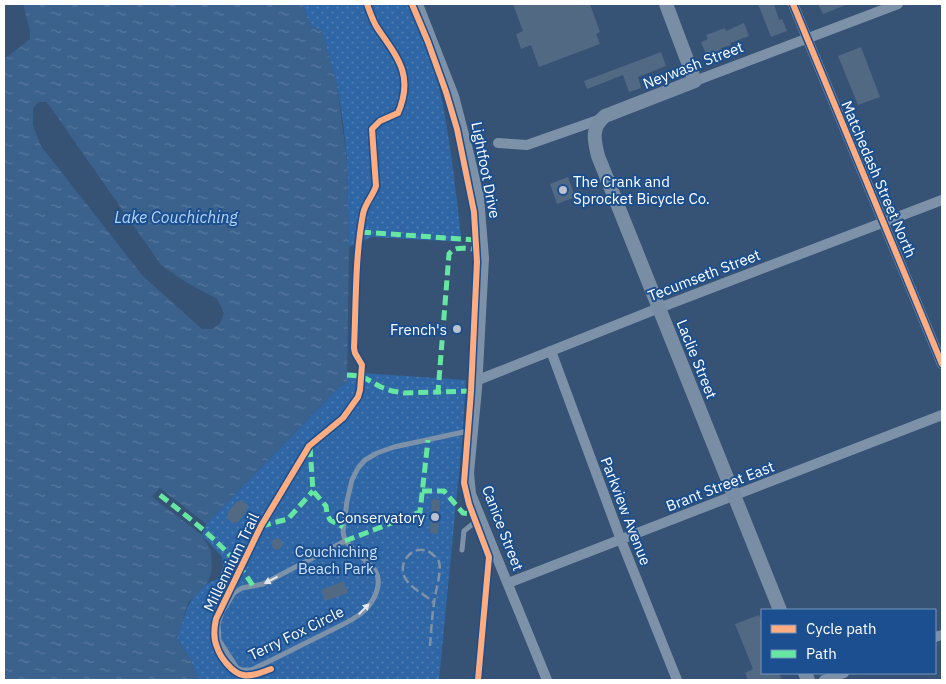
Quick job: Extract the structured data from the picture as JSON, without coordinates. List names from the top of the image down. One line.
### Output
{"streets":{"main road":["Neywash Street","Laclie Street"],"street":["Lightfoot Drive","Matchedash Street North","Tecumseth Street","Brant Street East","Parkview Avenue","Canice Street"],"lane":["Terry Fox Circle"],"cycle path":["Millennium Trail"]},"crossings":[["Neywash Street","Matchedash Street North"],["Neywash Street","Laclie Street"],["Lightfoot Drive","Tecumseth Street"],["Lightfoot Drive","Canice Street"],["Matchedash Street North","Tecumseth Street"],["Tecumseth Street","Laclie Street"],["Tecumseth Street","Parkview Avenue"],["Tecumseth Street","Canice Street"],["Laclie Street","Brant Street East"],["Brant Street East","Parkview Avenue"],["Brant Street East","Canice Street"]],"water":["Lake Couchiching"],"parks":["Couchiching Beach Park"],"places":["The Crank and Sprocket Bicycle Co.","French's","Conservatory"],"legend":["Cycle path","Path"]}
